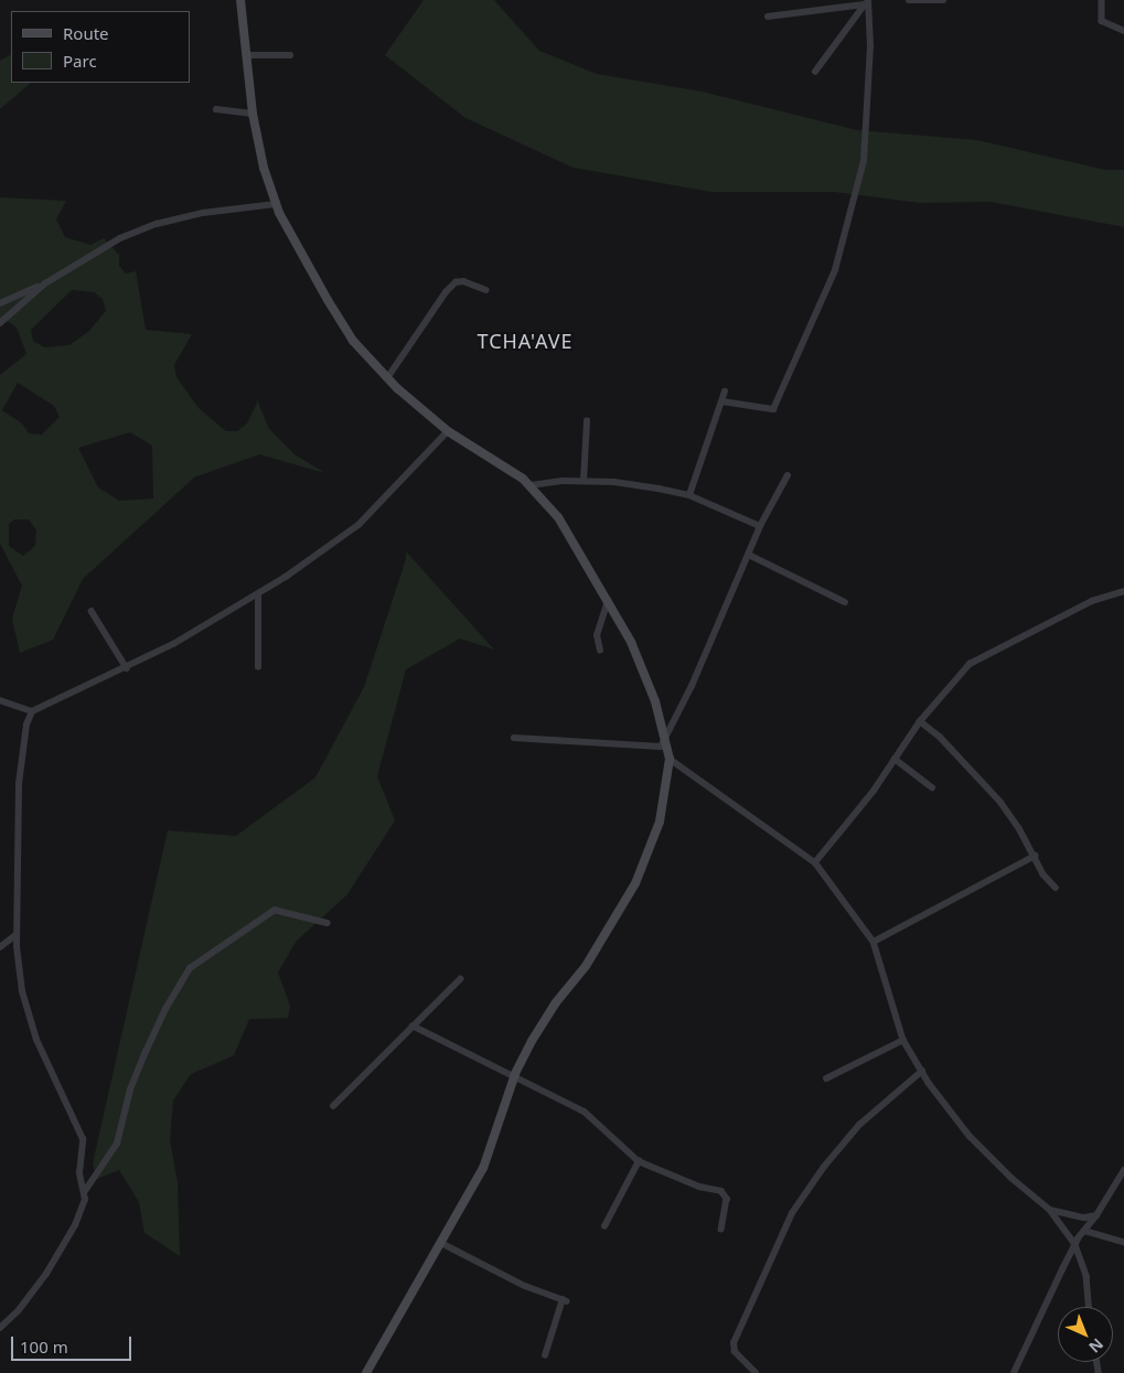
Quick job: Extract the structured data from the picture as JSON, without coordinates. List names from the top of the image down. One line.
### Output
{"districts":["TCHA'AVE"],"legend":["Route","Parc"],"scale_bar":"100 m","north":"bottom right"}
